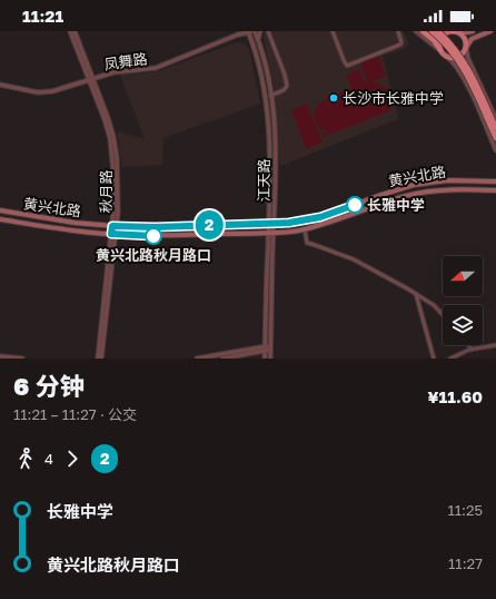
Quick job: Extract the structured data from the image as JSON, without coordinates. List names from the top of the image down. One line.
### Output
{"streets":{"main road":["黄兴北路"],"street":["凤舞路","江天路","秋月路"]},"crossings":[["凤舞路","江天路"],["凤舞路","秋月路"],["黄兴北路","江天路"],["黄兴北路","秋月路"]],"places":["长沙市长雅中学","长雅中学","黄兴北路秋月路口"],"lines":["bus line 2"],"north":"left","page":{"status":"11:21","on_map":"2","heading":["6 分钟","11:21 – 11:27 · 公交","¥11.60"],"legs":["4","2"],"list":[{"name":"长雅中学","value":"11:25"},{"name":"黄兴北路秋月路口","value":"11:27"}]}}
